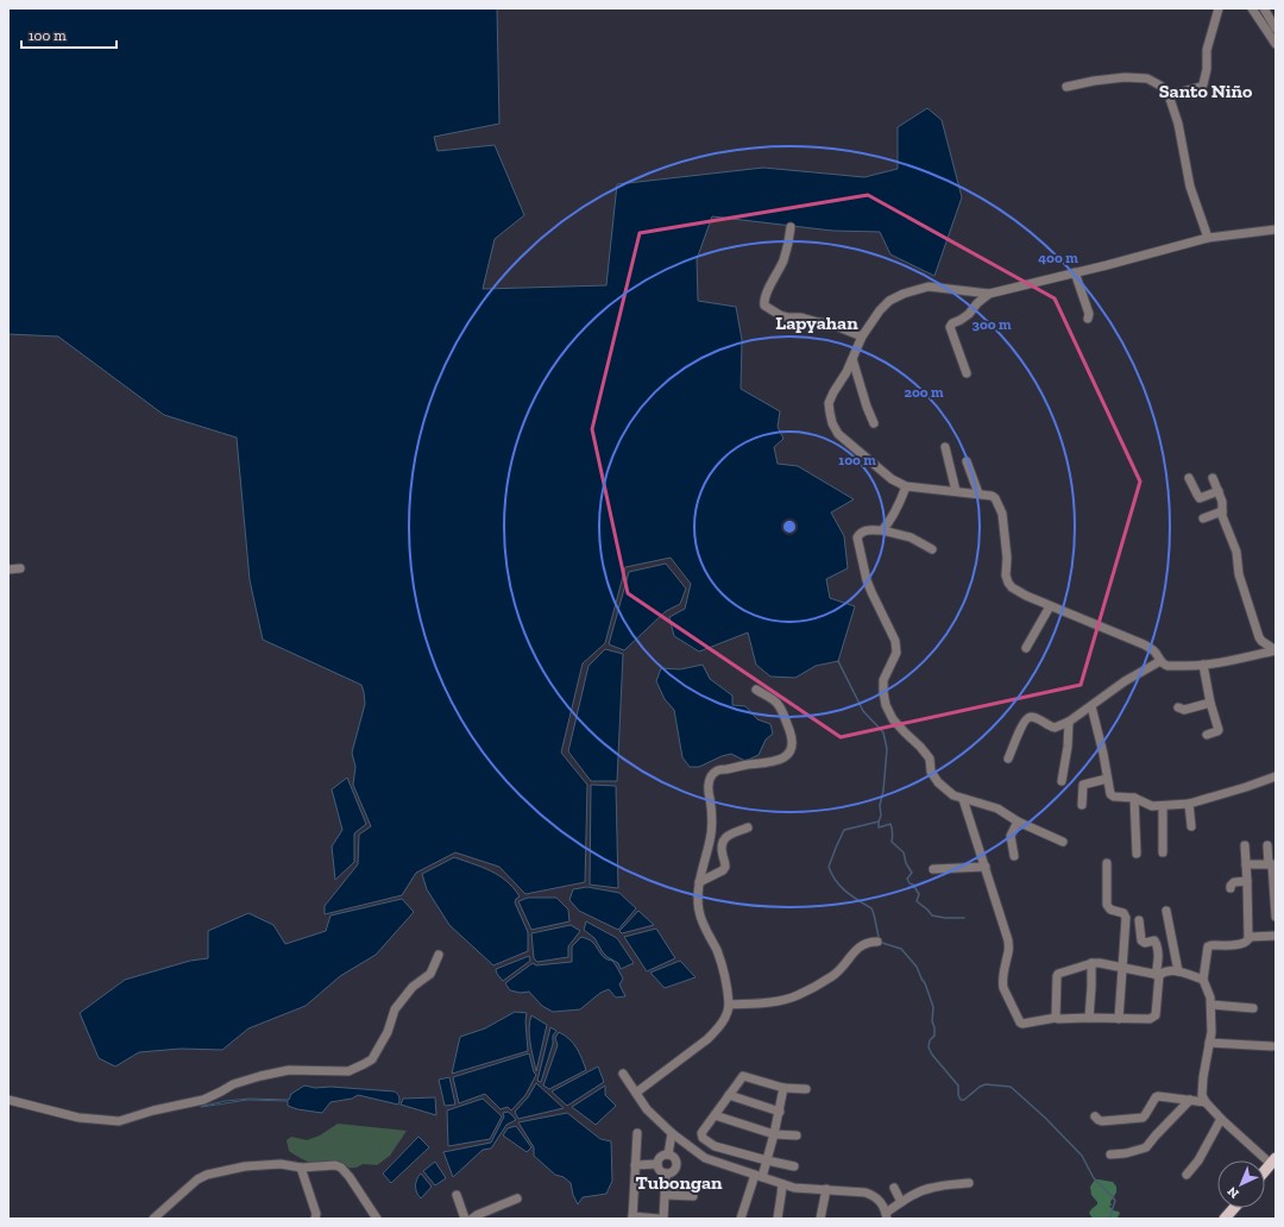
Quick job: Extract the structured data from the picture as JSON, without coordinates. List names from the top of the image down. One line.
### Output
{"districts":["Santo Niño","Lapyahan","Tubongan"],"scale_bar":"100 m","north":"bottom left","rings":["400 m","300 m","200 m","100 m"]}
